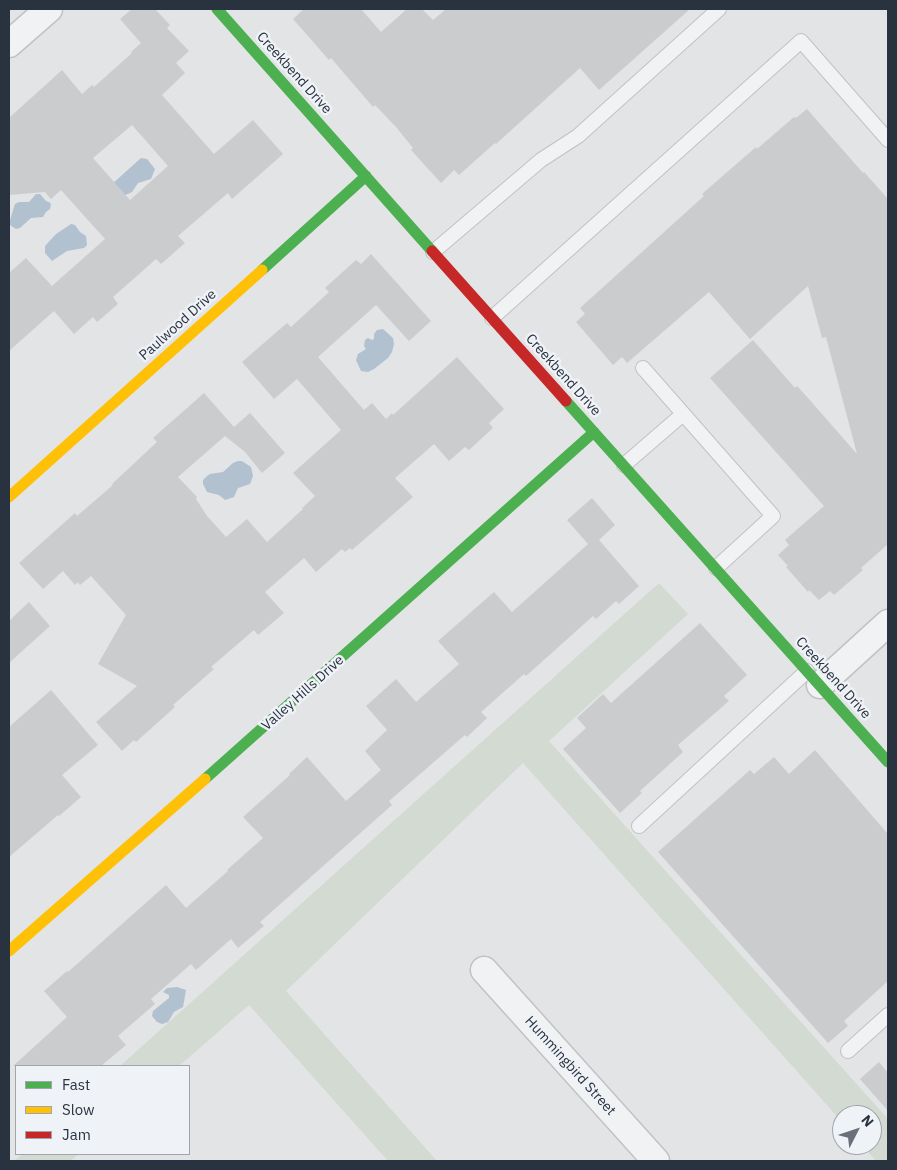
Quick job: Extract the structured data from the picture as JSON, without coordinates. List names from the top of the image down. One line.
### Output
{"streets":{"street":["Creekbend Drive","Paulwood Drive","Valley Hills Drive","Hummingbird Street"]},"crossings":[["Creekbend Drive","Paulwood Drive"],["Creekbend Drive","Valley Hills Drive"]],"legend":["Fast","Slow","Jam"],"north":"top right"}
